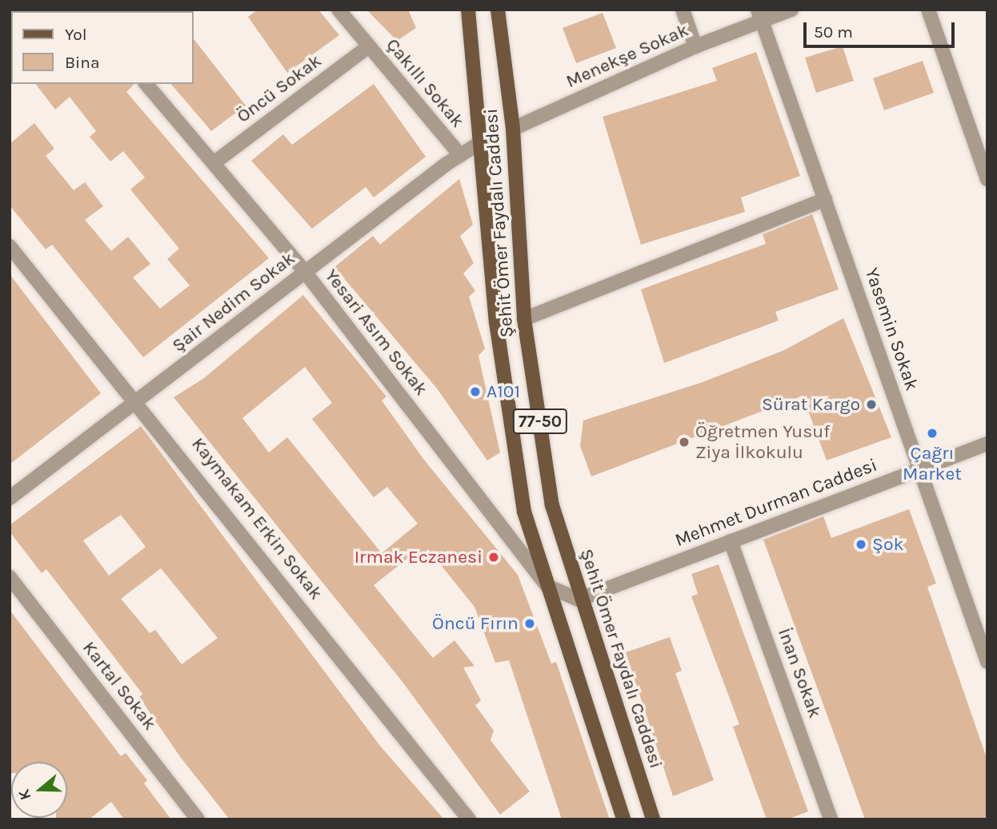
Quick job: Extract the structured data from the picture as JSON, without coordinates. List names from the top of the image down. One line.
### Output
{"streets":{"main road":["Şehit Ömer Faydalı Caddesi","77-50"],"street":["Menekşe Sokak","Çakıllı Sokak","Öncü Sokak","Şair Nedim Sokak","Yasemin Sokak","Yesari Asım Sokak","Mehmet Durman Caddesi","Kaymakam Erkin Sokak","İnan Sokak","Kartal Sokak"]},"crossings":[["Menekşe Sokak","Şehit Ömer Faydalı Caddesi"],["Menekşe Sokak","Yasemin Sokak"],["Çakıllı Sokak","Öncü Sokak"],["Çakıllı Sokak","Şair Nedim Sokak"],["Öncü Sokak","Yesari Asım Sokak"],["Şehit Ömer Faydalı Caddesi","Şair Nedim Sokak"],["Şehit Ömer Faydalı Caddesi","Yesari Asım Sokak"],["Şehit Ömer Faydalı Caddesi","Mehmet Durman Caddesi"],["Şair Nedim Sokak","Yesari Asım Sokak"],["Şair Nedim Sokak","Kaymakam Erkin Sokak"],["Yasemin Sokak","Mehmet Durman Caddesi"],["Yesari Asım Sokak","Mehmet Durman Caddesi"],["Mehmet Durman Caddesi","İnan Sokak"]],"places":["A101","Sürat Kargo","Çağrı Market","Öğretmen Yusuf Ziya İlkokulu","Şok","Irmak Eczanesi","Öncü Fırın"],"legend":["Yol","Bina"],"scale_bar":"50 m","north":"left"}
